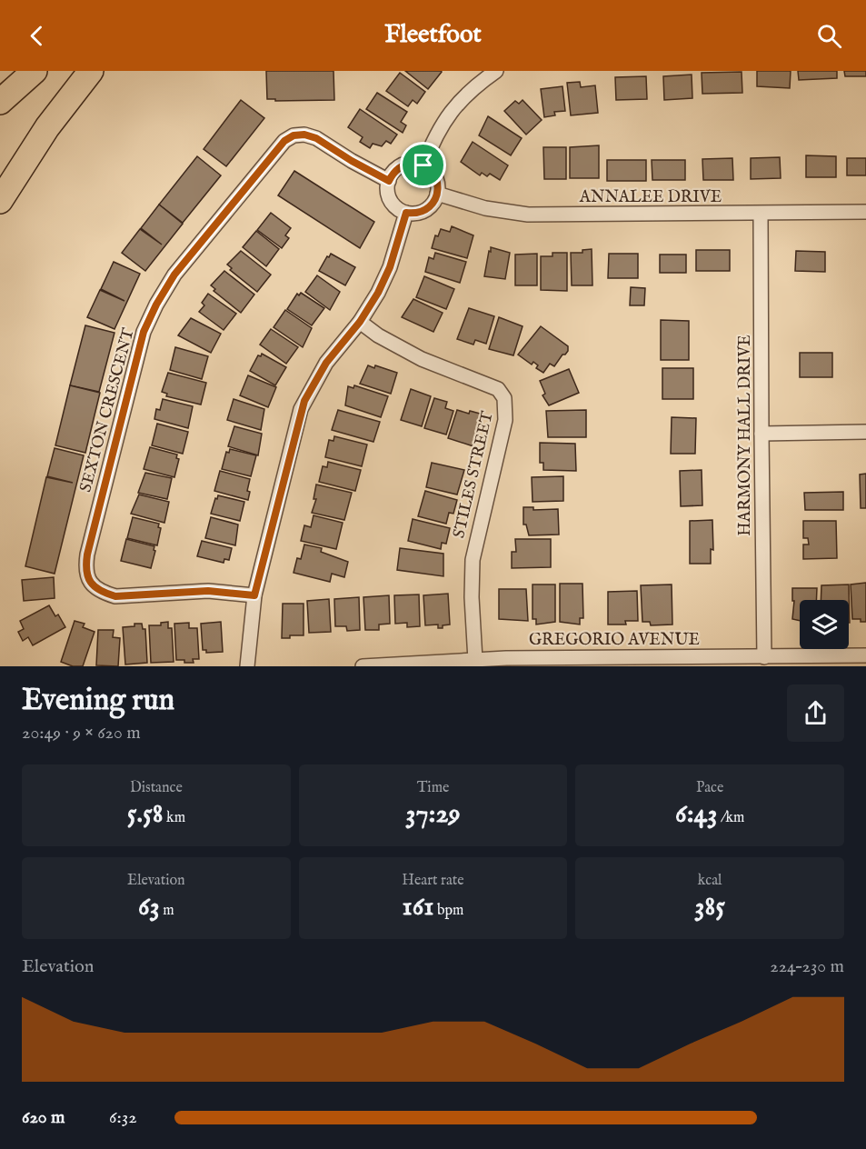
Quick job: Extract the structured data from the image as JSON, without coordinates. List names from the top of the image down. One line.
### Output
{"streets":{"street":["ANNALEE DRIVE","SEXTON CRESCENT","HARMONY HALL DRIVE","STILES STREET","GREGORIO AVENUE"]},"crossings":[["ANNALEE DRIVE","SEXTON CRESCENT"],["ANNALEE DRIVE","HARMONY HALL DRIVE"],["HARMONY HALL DRIVE","GREGORIO AVENUE"],["STILES STREET","GREGORIO AVENUE"]],"page":{"header":"Fleetfoot","heading":["Evening run","20:49 · 9 × 620 m"],"stats":[["Distance","5.58 km"],["Time","37:29"],["Pace","6:43 /km"],["Elevation","63 m"],["Heart rate","161 bpm"],["kcal","385"]],"chart":["Elevation","224–230 m"],"list":[{"name":"620 m","note":"6:32"}]}}
